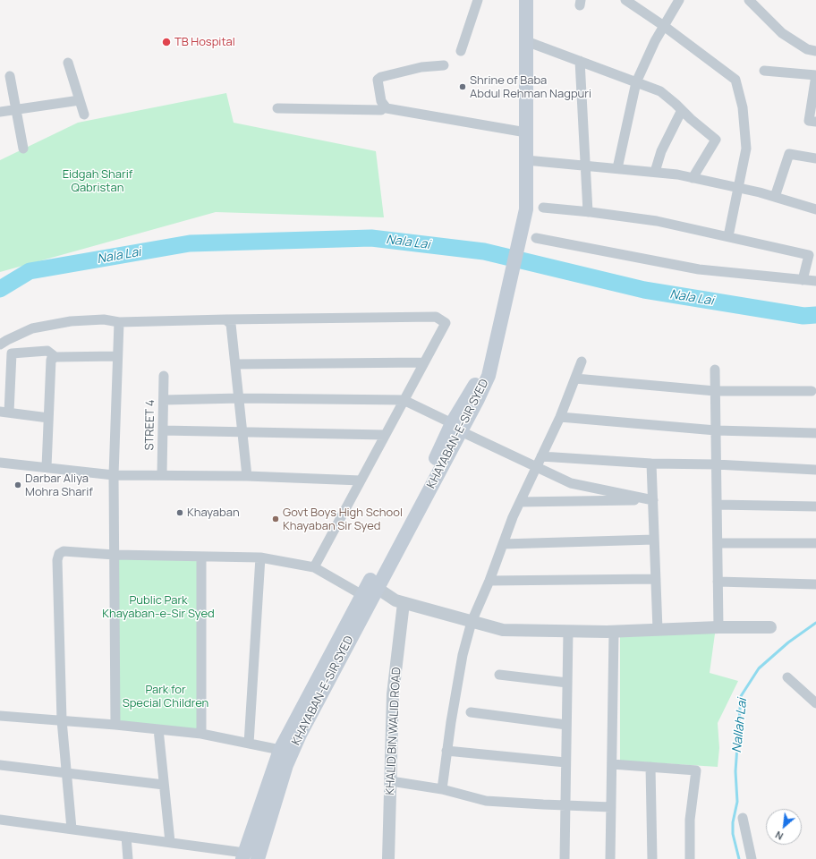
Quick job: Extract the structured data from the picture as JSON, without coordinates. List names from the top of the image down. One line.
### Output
{"streets":{"main road":["KHAYABAN-E-SIR SYED"],"street":["STREET 4","KHALID BIN WALID ROAD"]},"water":["Nala Lai","Nallah Lai"],"parks":["Eidgah Sharif Qabristan","Public Park Khayaban-e-Sir Syed","Park for Special Children"],"places":["TB Hospital","Shrine of Baba Abdul Rehman Nagpuri","Darbar Aliya Mohra Sharif","Khayaban","Govt Boys High School Khayaban Sir Syed"],"north":"bottom left"}
